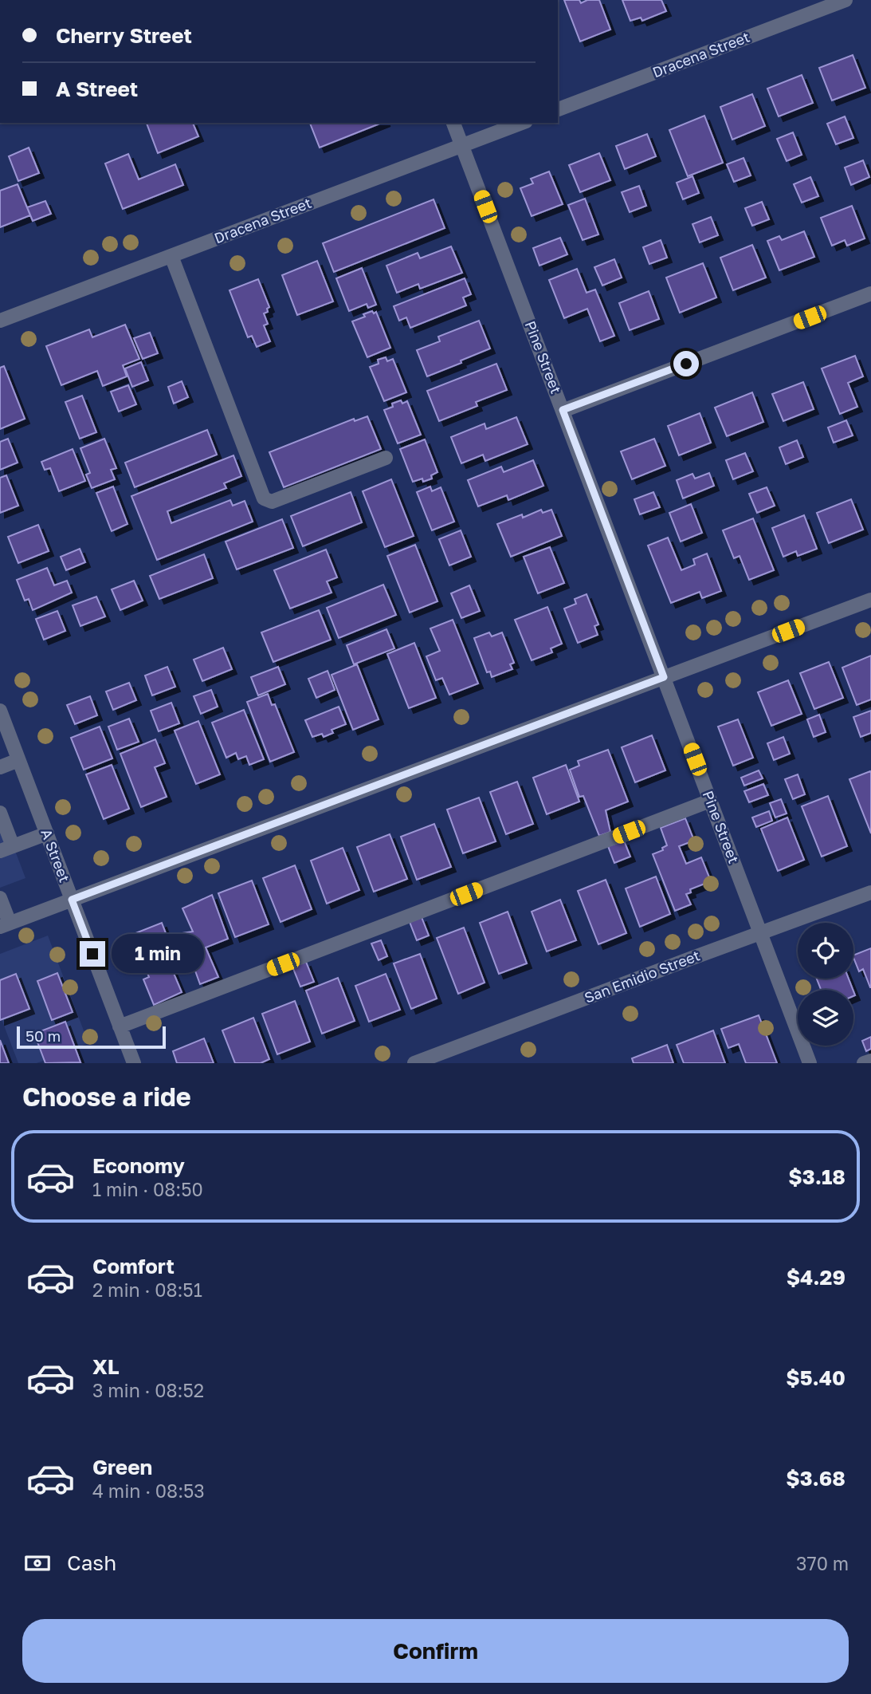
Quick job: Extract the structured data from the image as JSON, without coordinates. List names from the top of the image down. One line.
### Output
{"streets":{"street":["Dracena Street","Pine Street","A Street","San Emidio Street"]},"crossings":[["Dracena Street","Pine Street"],["Pine Street","San Emidio Street"]],"scale_bar":"50 m","page":{"banner":["Cherry Street","A Street"],"bubble":"1 min","scale":"50 m","heading":"Choose a ride","list":[{"name":"Economy","note":"1 min · 08:50","value":"$3.18"},{"name":"Comfort","note":"2 min · 08:51","value":"$4.29"},{"name":"XL","note":"3 min · 08:52","value":"$5.40"},{"name":"Green","note":"4 min · 08:53","value":"$3.68"}],"pay":["Cash","370 m"],"buttons":"Confirm"}}
